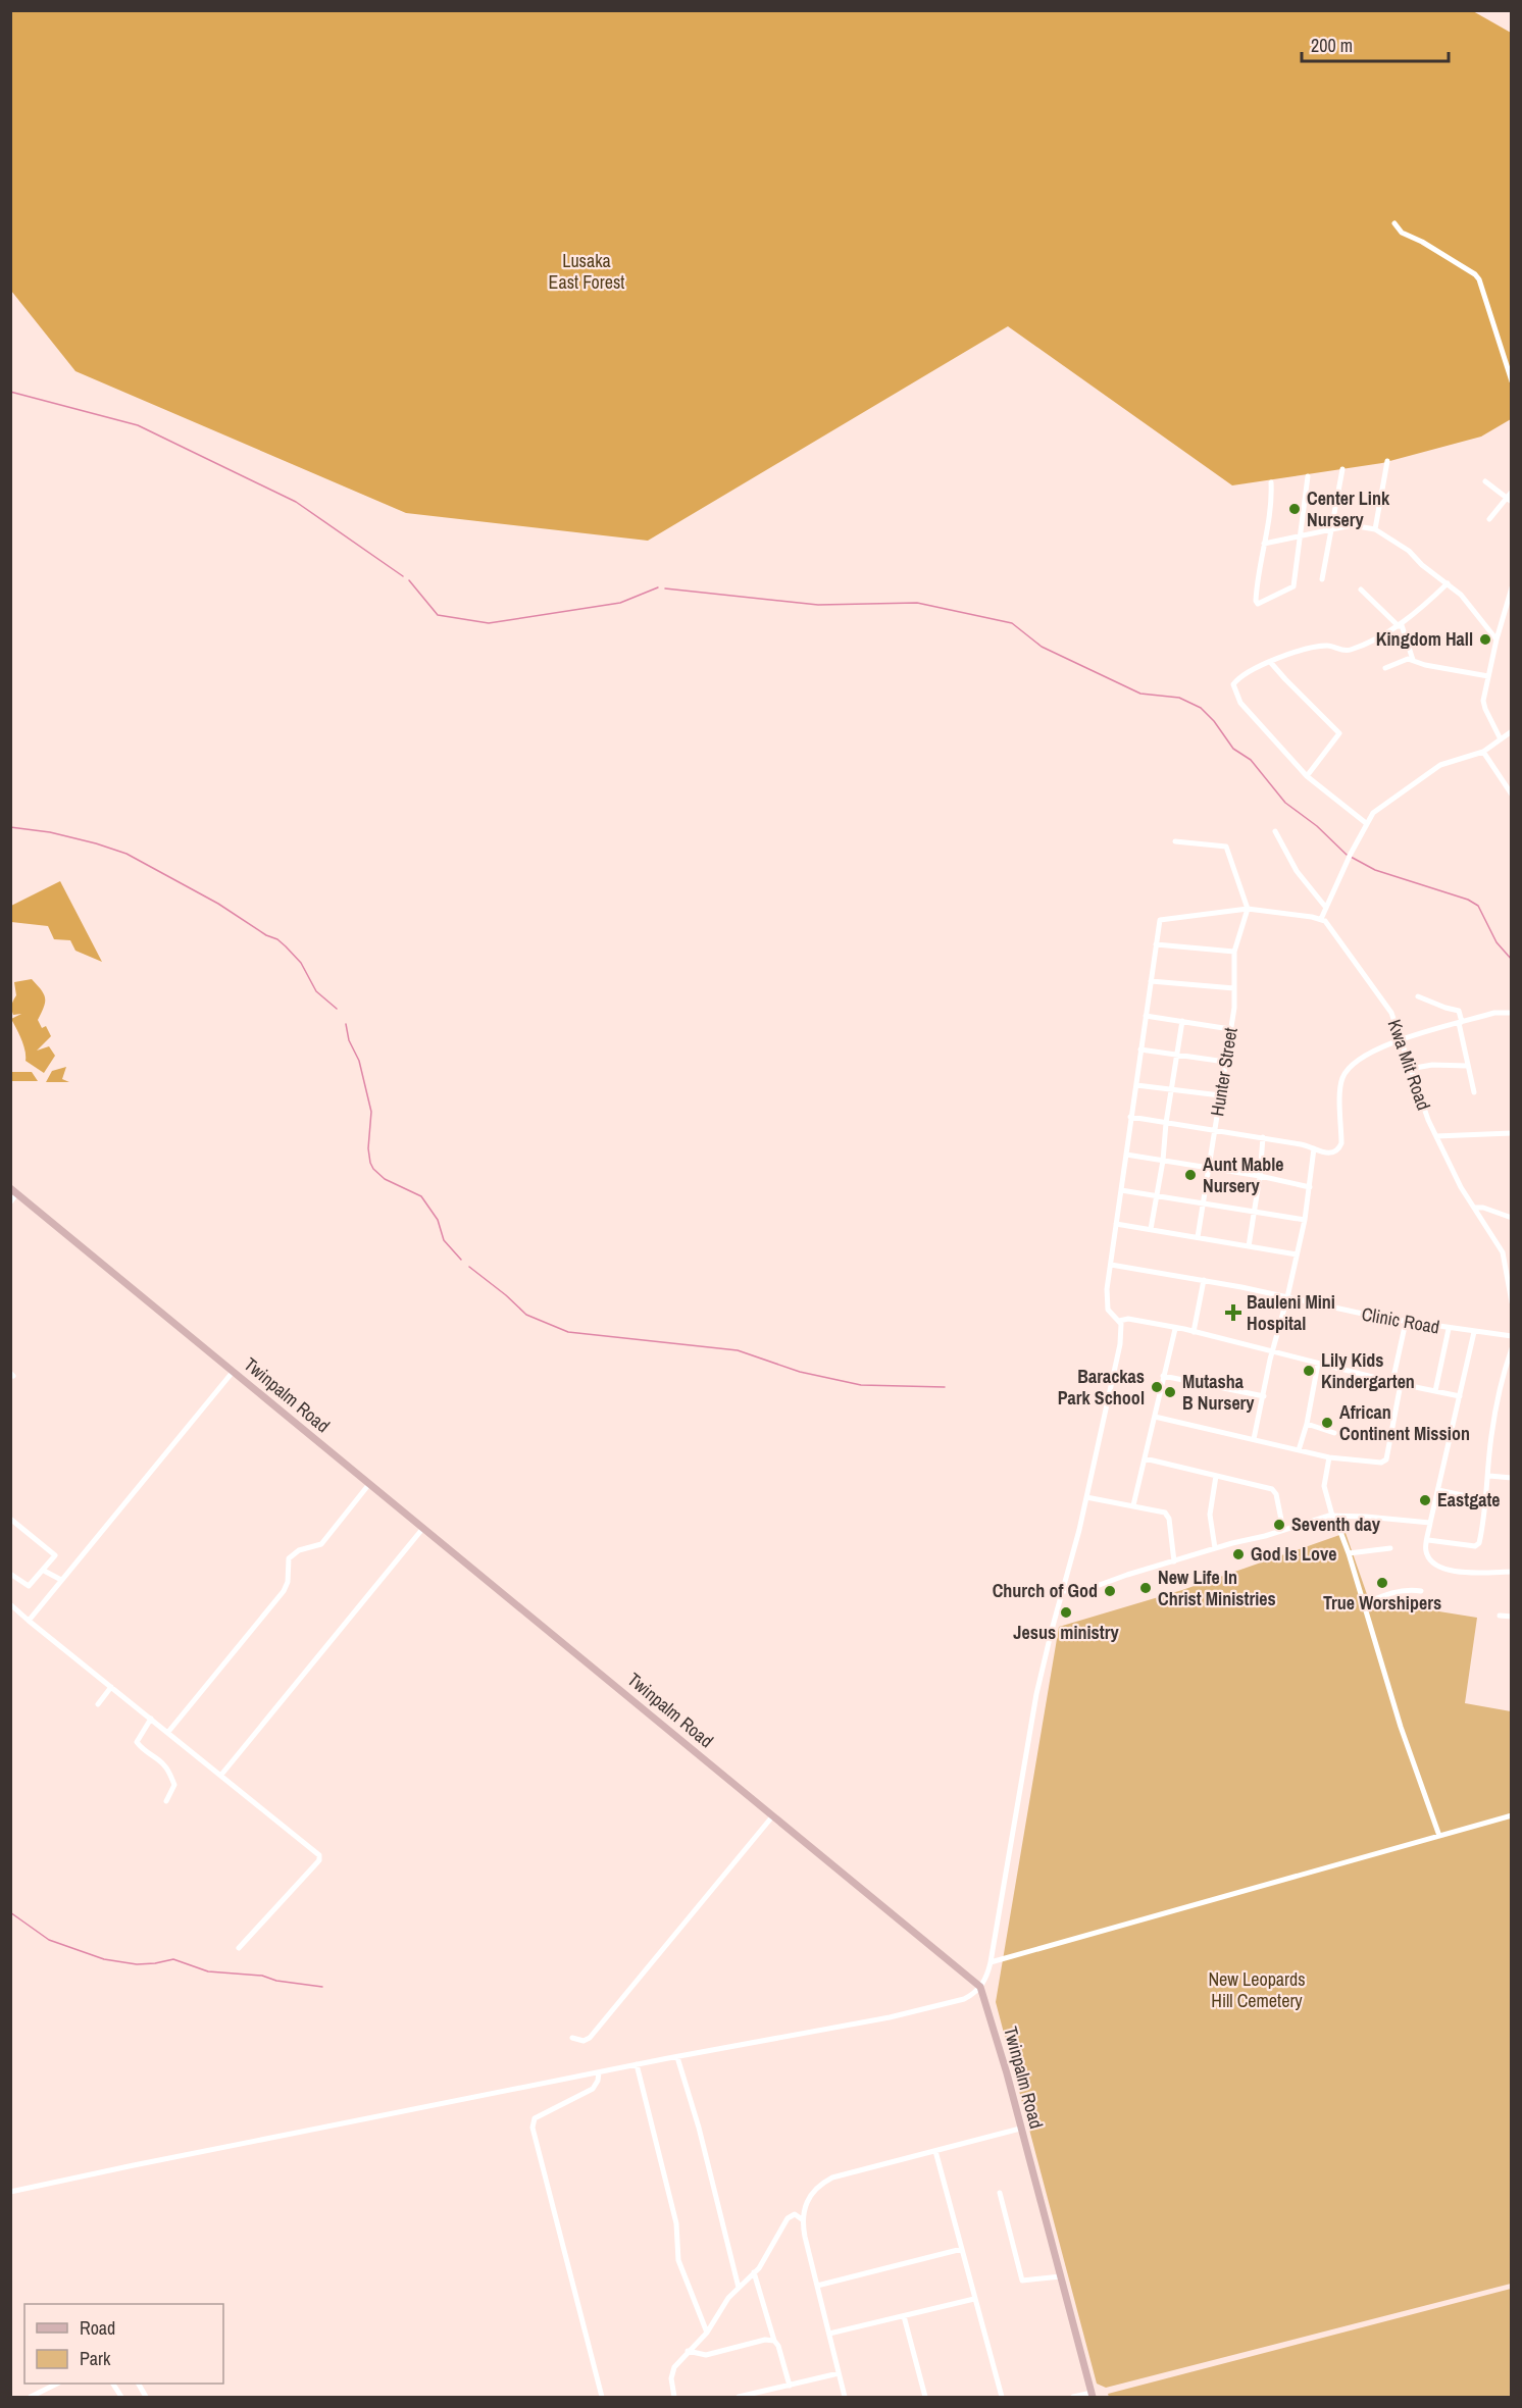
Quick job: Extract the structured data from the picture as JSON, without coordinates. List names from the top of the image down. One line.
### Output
{"streets":{"main road":["Twinpalm Road"],"street":["Kwa Mit Road","Hunter Street","Clinic Road"]},"parks":["Lusaka East Forest","New Leopards Hill Cemetery"],"places":{"other":["Center Link Nursery","Kingdom Hall","Aunt Mable Nursery","Lily Kids Kindergarten","Barackas Park School","Mutasha B Nursery","African Continent Mission","Eastgate","Seventh day","God Is Love","True Worshipers","New Life In Christ Ministries","Church of God","Jesus ministry"],"health":["Bauleni Mini Hospital"]},"legend":["Road","Park"],"scale_bar":"200 m"}
